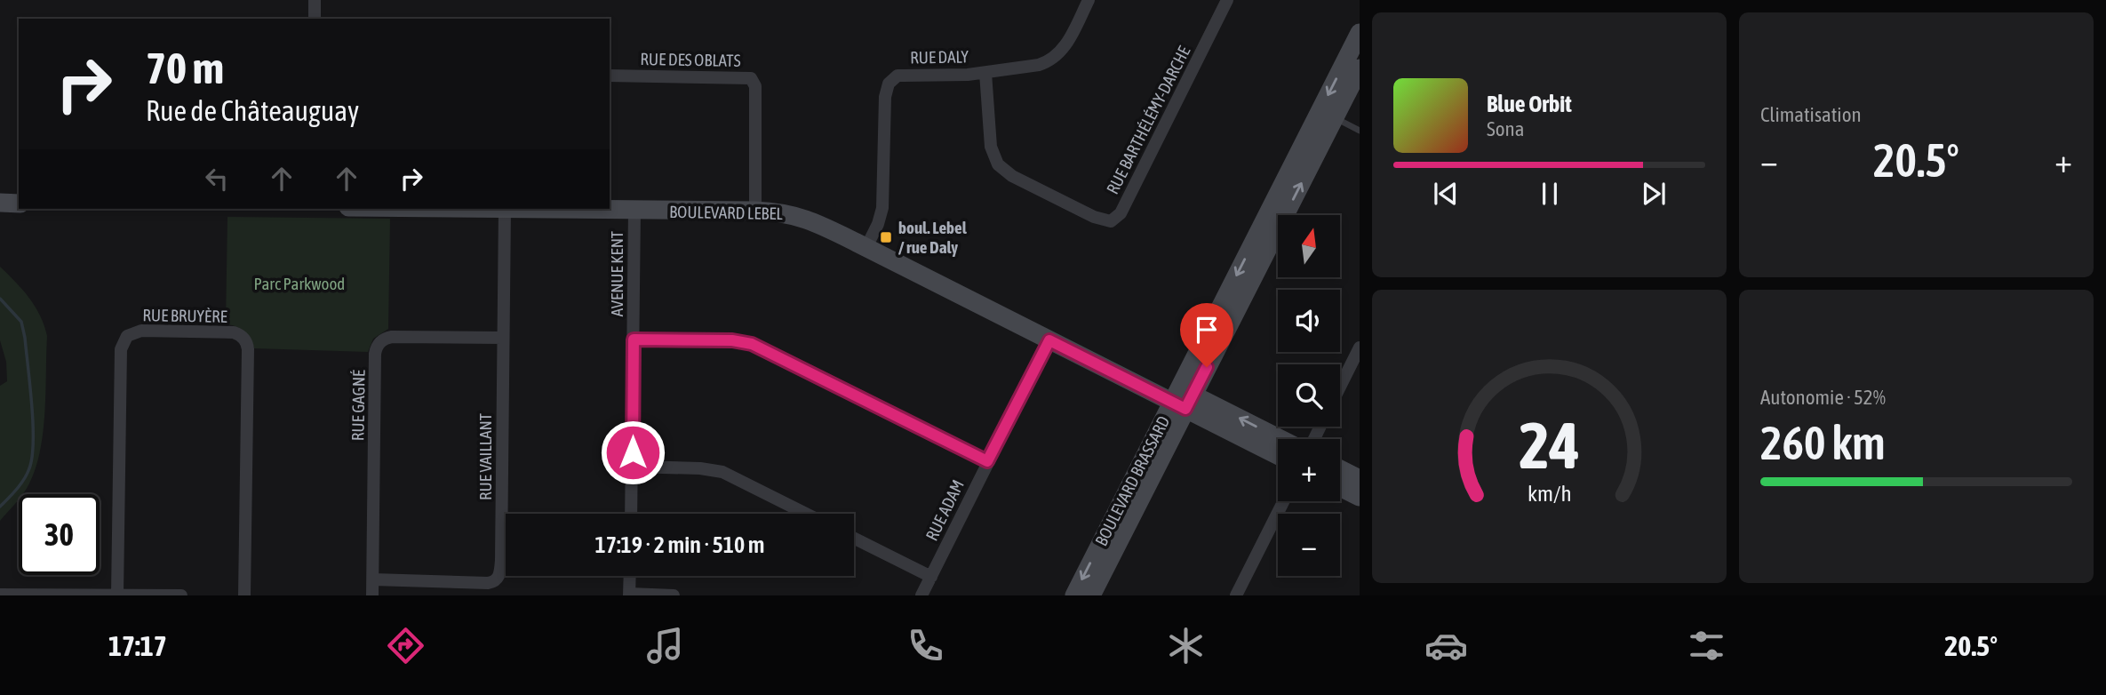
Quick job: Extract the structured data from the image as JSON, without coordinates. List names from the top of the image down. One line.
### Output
{"streets":{"street":["RUE DALY","RUE DES OBLATS","RUE BARTHÉLÉMY-DARCHE","BOULEVARD LEBEL","AVENUE KENT","RUE BRUYÈRE","RUE GAGNÉ","RUE VAILLANT","BOULEVARD BRASSARD","RUE ADAM"]},"crossings":[["RUE DALY","RUE BARTHÉLÉMY-DARCHE"],["RUE DALY","BOULEVARD LEBEL"],["RUE DES OBLATS","BOULEVARD LEBEL"],["BOULEVARD LEBEL","AVENUE KENT"],["BOULEVARD LEBEL","BOULEVARD BRASSARD"],["BOULEVARD LEBEL","RUE ADAM"],["RUE GAGNÉ","RUE VAILLANT"]],"parks":["Parc Parkwood"],"places":{"transit":["boul. Lebel / rue Daly"]},"north":"top","page":{"tile":["Climatisation",["Autonomie · 52%","260 km"]],"turn":["70 m","Rue de Châteauguay"],"song":["Blue Orbit","Sona"],"heat":["−","20.5°","+"],"map_buttons":["+","−"],"limit":"30","trip":"17:19 · 2 min · 510 m","tabs":["17:17","20.5°"],"gauge":["24","km/h"]}}
